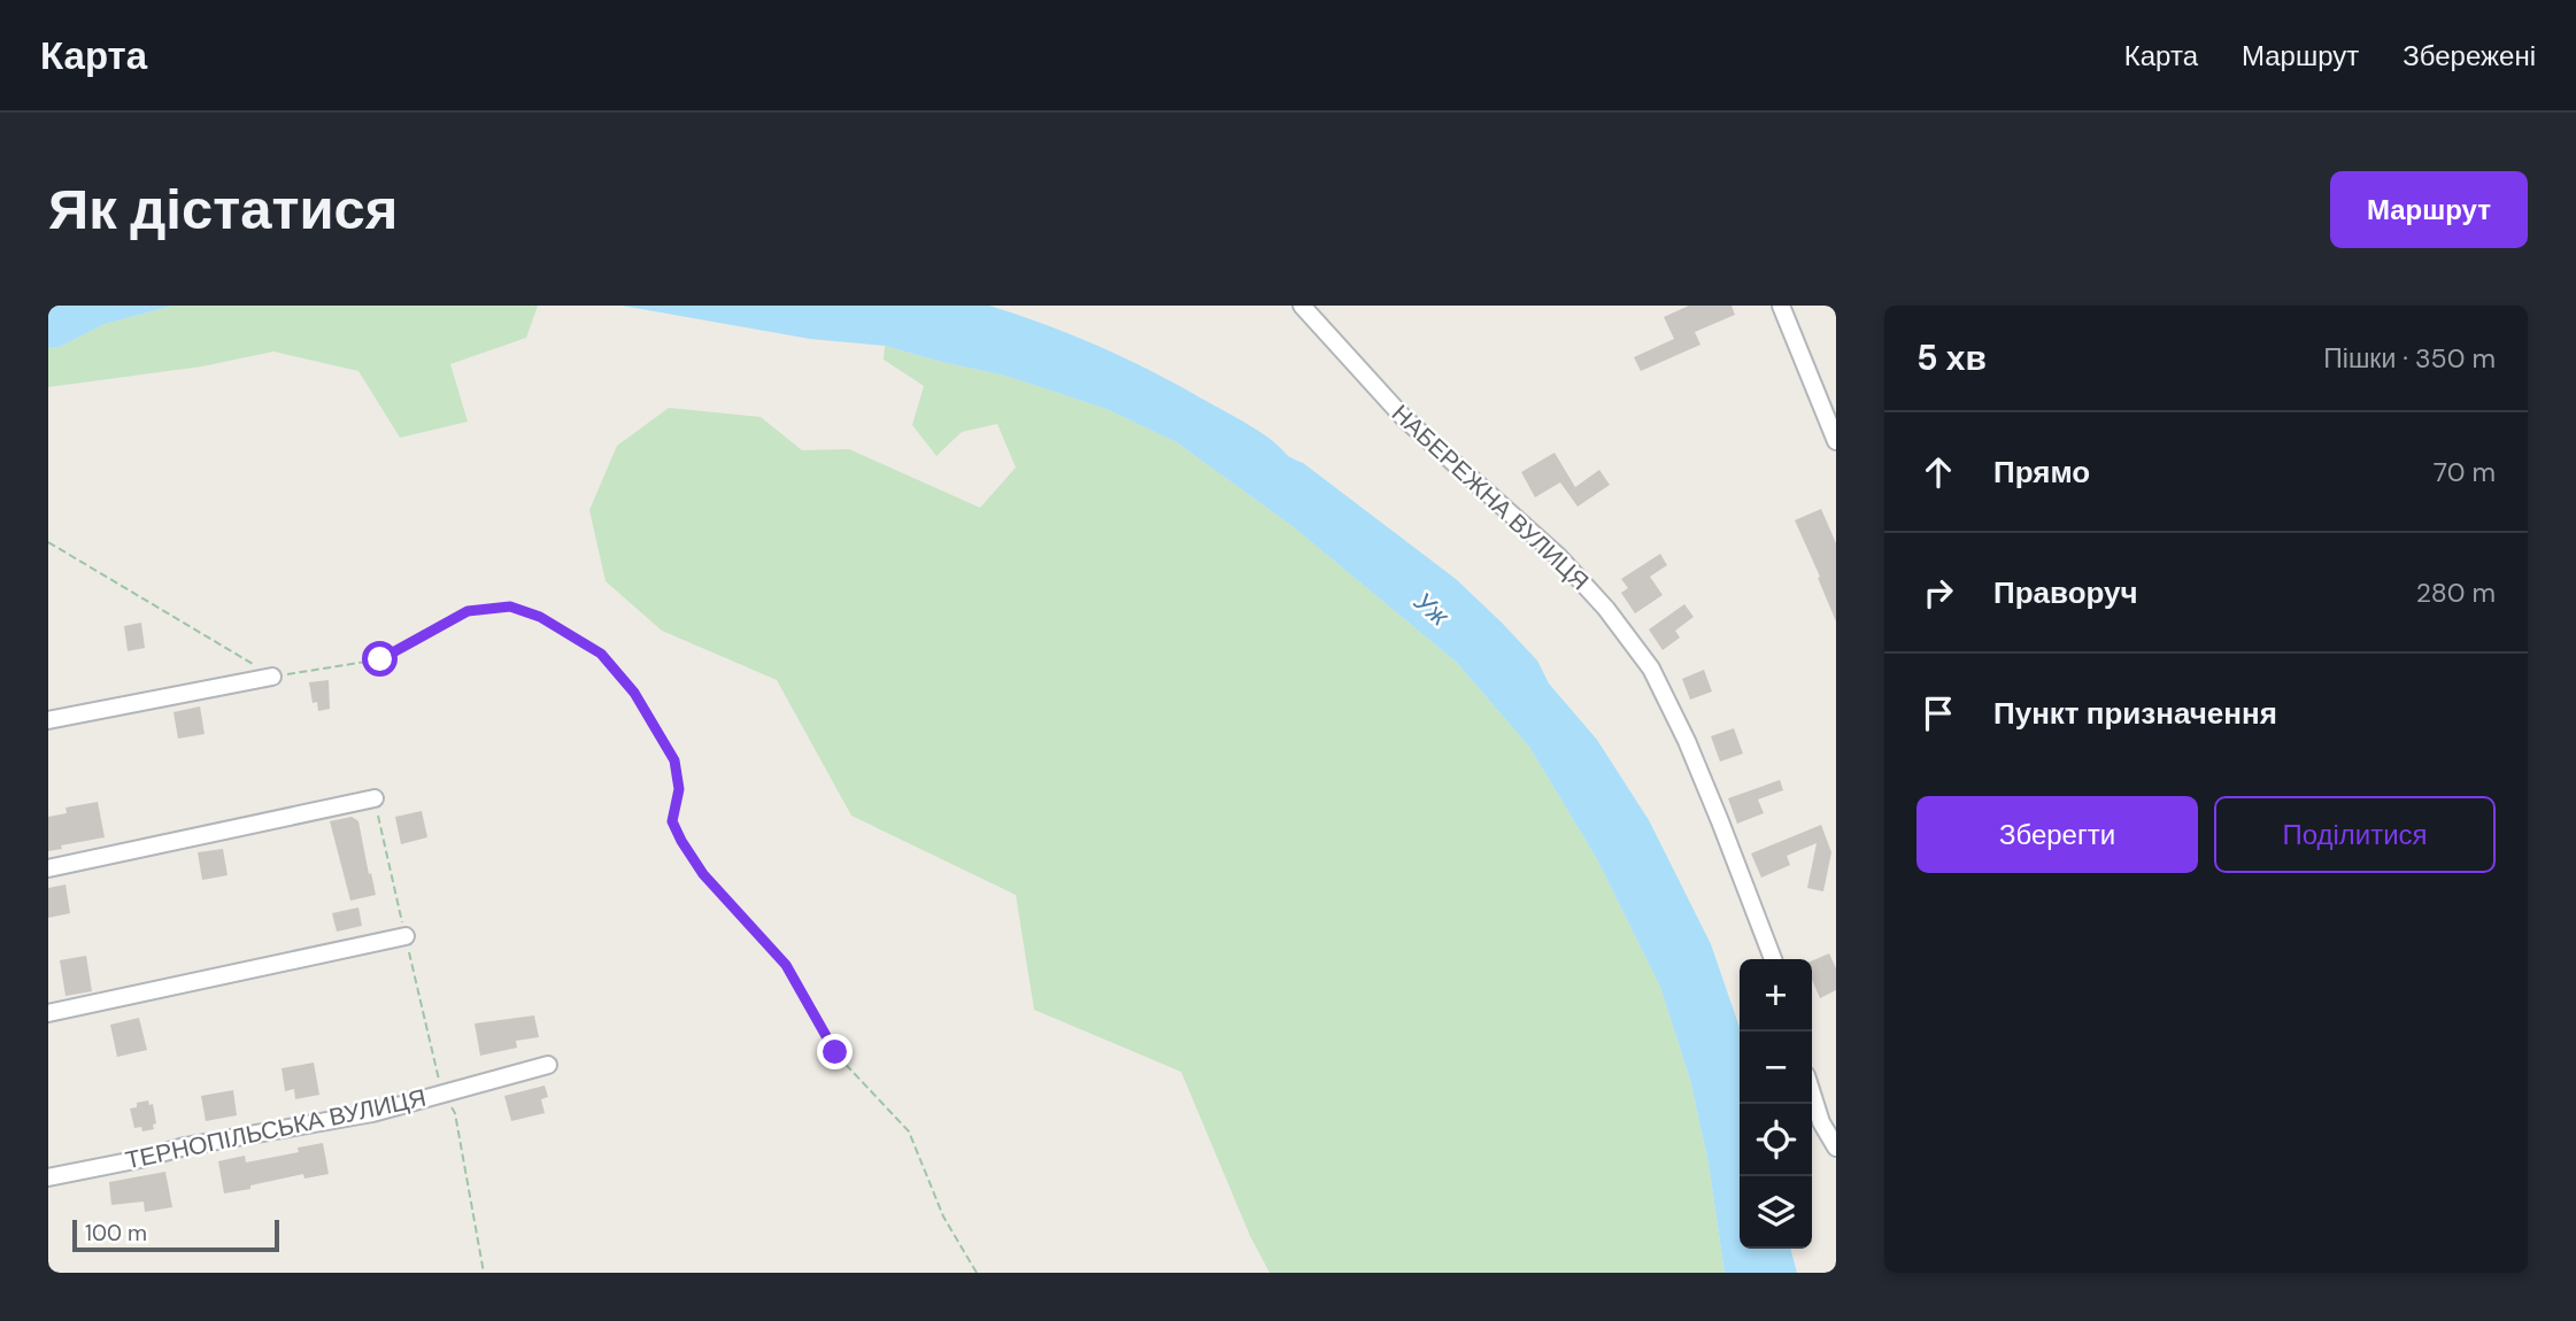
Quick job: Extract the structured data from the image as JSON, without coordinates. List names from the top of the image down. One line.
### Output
{"streets":{"street":["НАБЕРЕЖНА ВУЛИЦЯ","ТЕРНОПІЛЬСЬКА ВУЛИЦЯ"]},"water":["Уж"],"scale_bar":"100 m","page":{"header":"Карта","nav":["Карта","Маршрут","Збережені"],"buttons":["Маршрут",["Зберегти","Поділитися"]],"title":"Як дістатися","heading":["5 хв","Пішки · 350 m"],"list":[["Прямо","70 m"],["Праворуч","280 m"],"Пункт призначення"],"map_buttons":["+","−"],"scale":"100 m"}}
